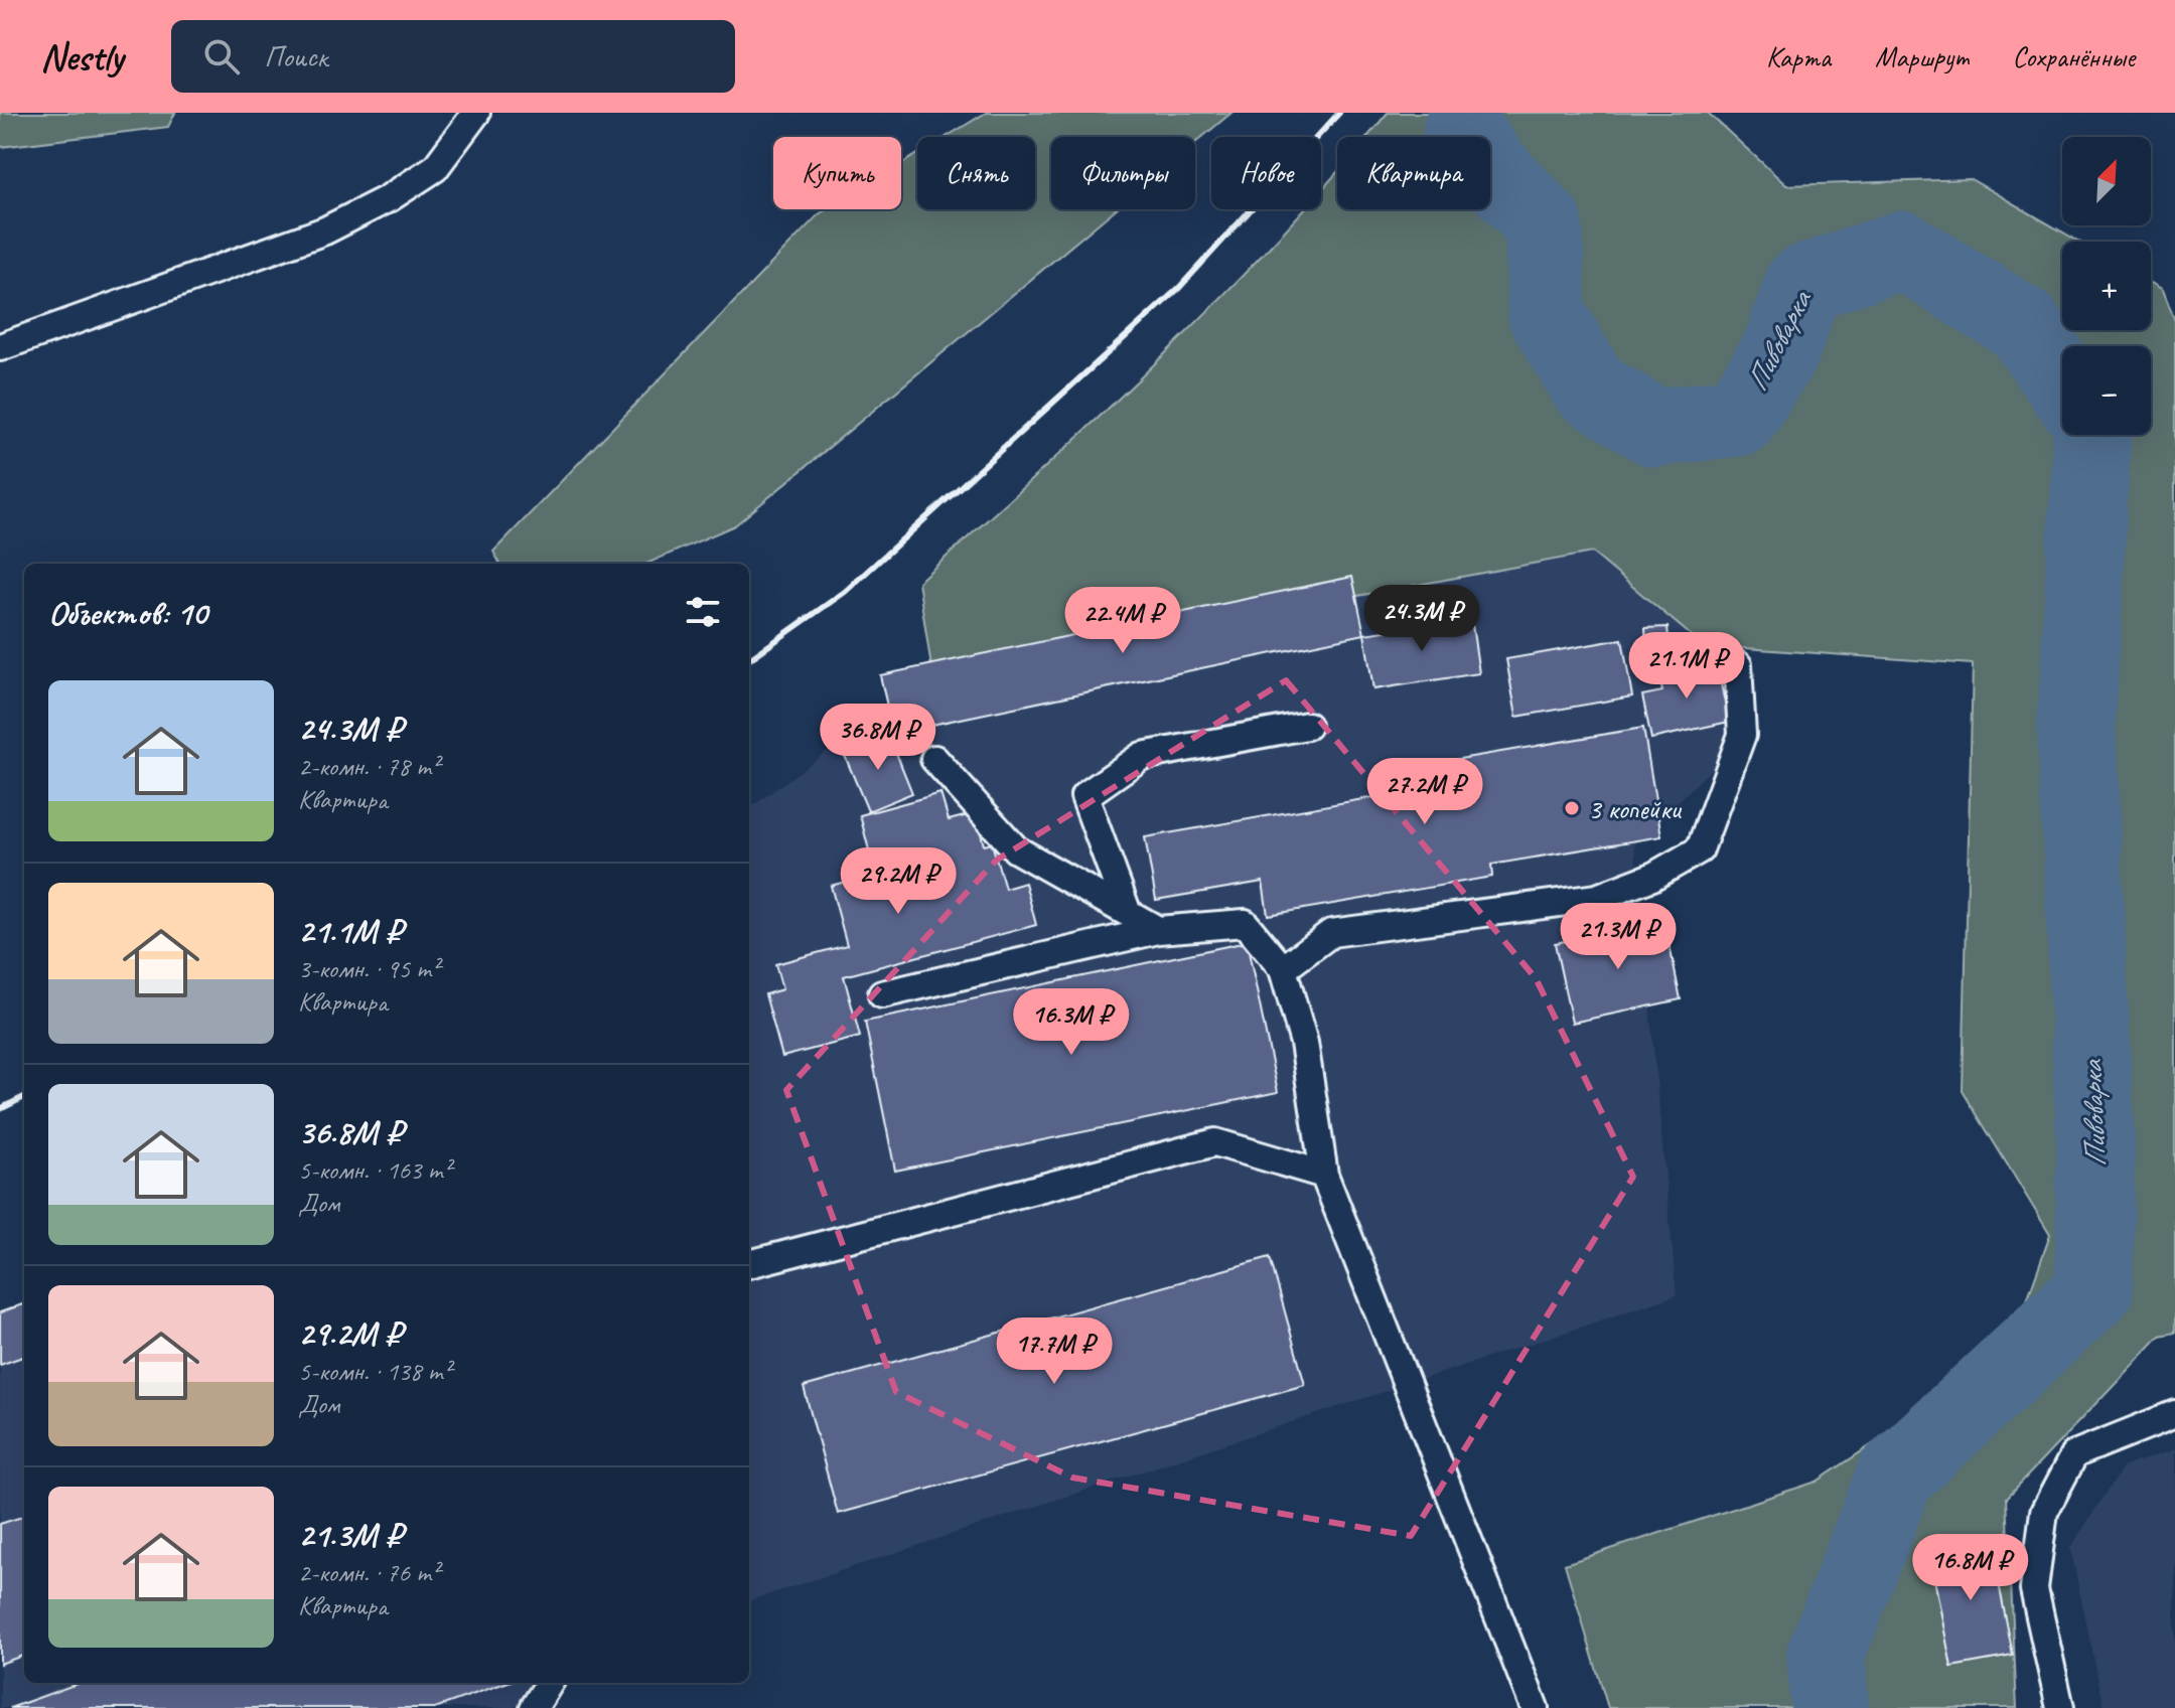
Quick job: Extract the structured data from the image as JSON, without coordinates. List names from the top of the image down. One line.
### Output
{"water":["Пивоварка"],"places":["3 копейки"],"north":"top right","page":{"header":"Nestly","search":"Поиск","nav":["Карта","Маршрут","Сохранённые"],"map_buttons":["+","−"],"chip":["Купить","Снять","Фильтры","Новое","Квартира"],"heading":"Объектов: 10","price":["24.3M ₽","22.4M ₽","21.1M ₽","36.8M ₽","27.2M ₽","29.2M ₽","21.3M ₽","16.3M ₽","17.7M ₽","16.8M ₽"],"list":[{"name":"24.3M ₽","note":"2-комн. · 78 m² · Квартира"},{"name":"21.1M ₽","note":"3-комн. · 95 m² · Квартира"},{"name":"36.8M ₽","note":"5-комн. · 163 m² · Дом"},{"name":"29.2M ₽","note":"5-комн. · 138 m² · Дом"},{"name":"21.3M ₽","note":"2-комн. · 76 m² · Квартира"}]}}
